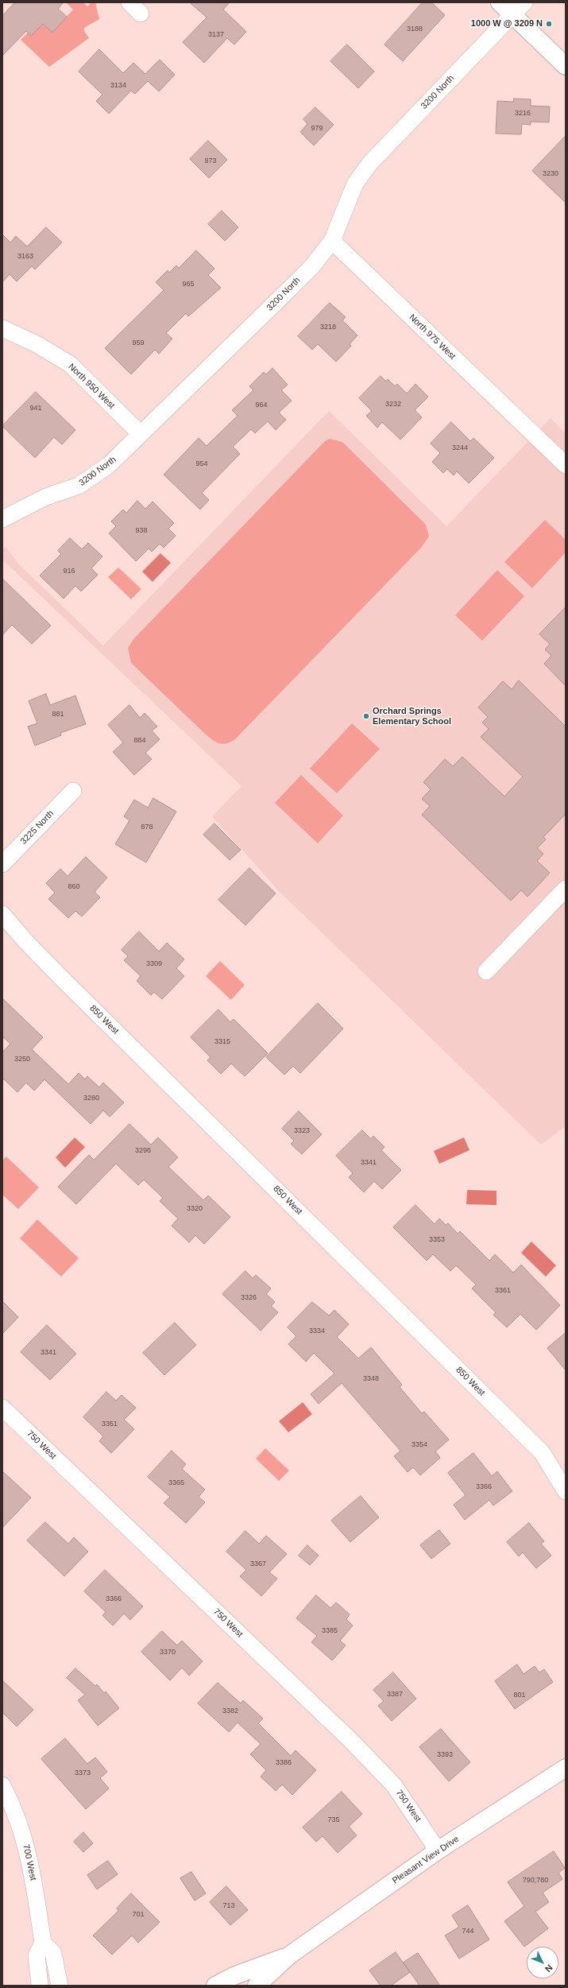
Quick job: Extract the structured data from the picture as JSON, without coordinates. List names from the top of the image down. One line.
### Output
{"streets":{"main road":["Pleasant View Drive"],"street":["3200 North","North 975 West","North 950 West","3225 North","850 West","750 West","700 West"]},"crossings":[["3200 North","North 975 West"],["3200 North","North 950 West"],["750 West","Pleasant View Drive"]],"places":["1000 W @ 3209 N","Orchard Springs Elementary School"],"house_numbers":["3188","3137","3134","3216","979","973","3230","3163","965","3218","959","3232","964","941","3244","954","938","916","881","884","878","860","3309","3315","3250","3280","3323","3296","3341","3320","3353","3361","3326","3334","3341","3348","3351","3354","3365","3366","3367","3366","3385","3370","3387","801","3382","3393","3386","3373","735","790;780","713","701","744"],"north":"bottom right"}
